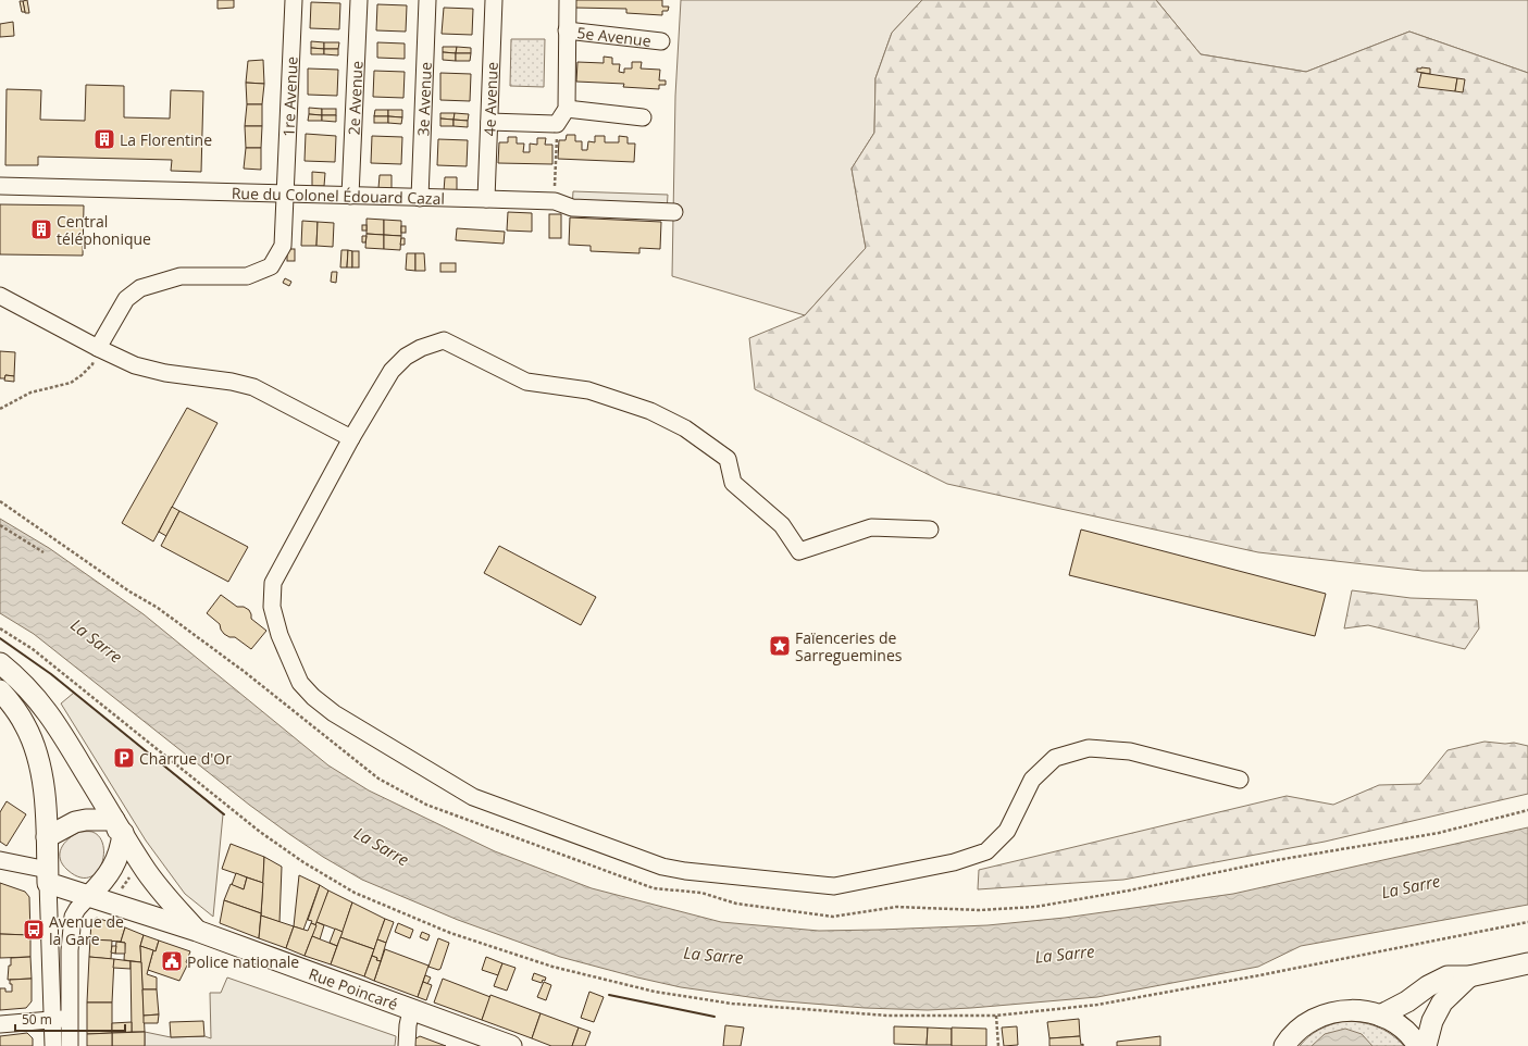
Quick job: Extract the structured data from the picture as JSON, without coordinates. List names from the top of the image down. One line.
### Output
{"streets":{"main road":["Rue Poincaré"],"street":["5e Avenue","1re Avenue","2e Avenue","3e Avenue","4e Avenue","Rue du Colonel Édouard Cazal"]},"crossings":[["1re Avenue","Rue du Colonel Édouard Cazal"],["2e Avenue","Rue du Colonel Édouard Cazal"],["3e Avenue","Rue du Colonel Édouard Cazal"],["4e Avenue","Rue du Colonel Édouard Cazal"]],"water":["La Sarre"],"places":{"building":["La Florentine","Central téléphonique"],"place":["Faïenceries de Sarreguemines"],"parking":["Charrue d'Or"],"bus stop":["Avenue de la Gare"],"public building":["Police nationale"]},"scale_bar":"50 m"}
